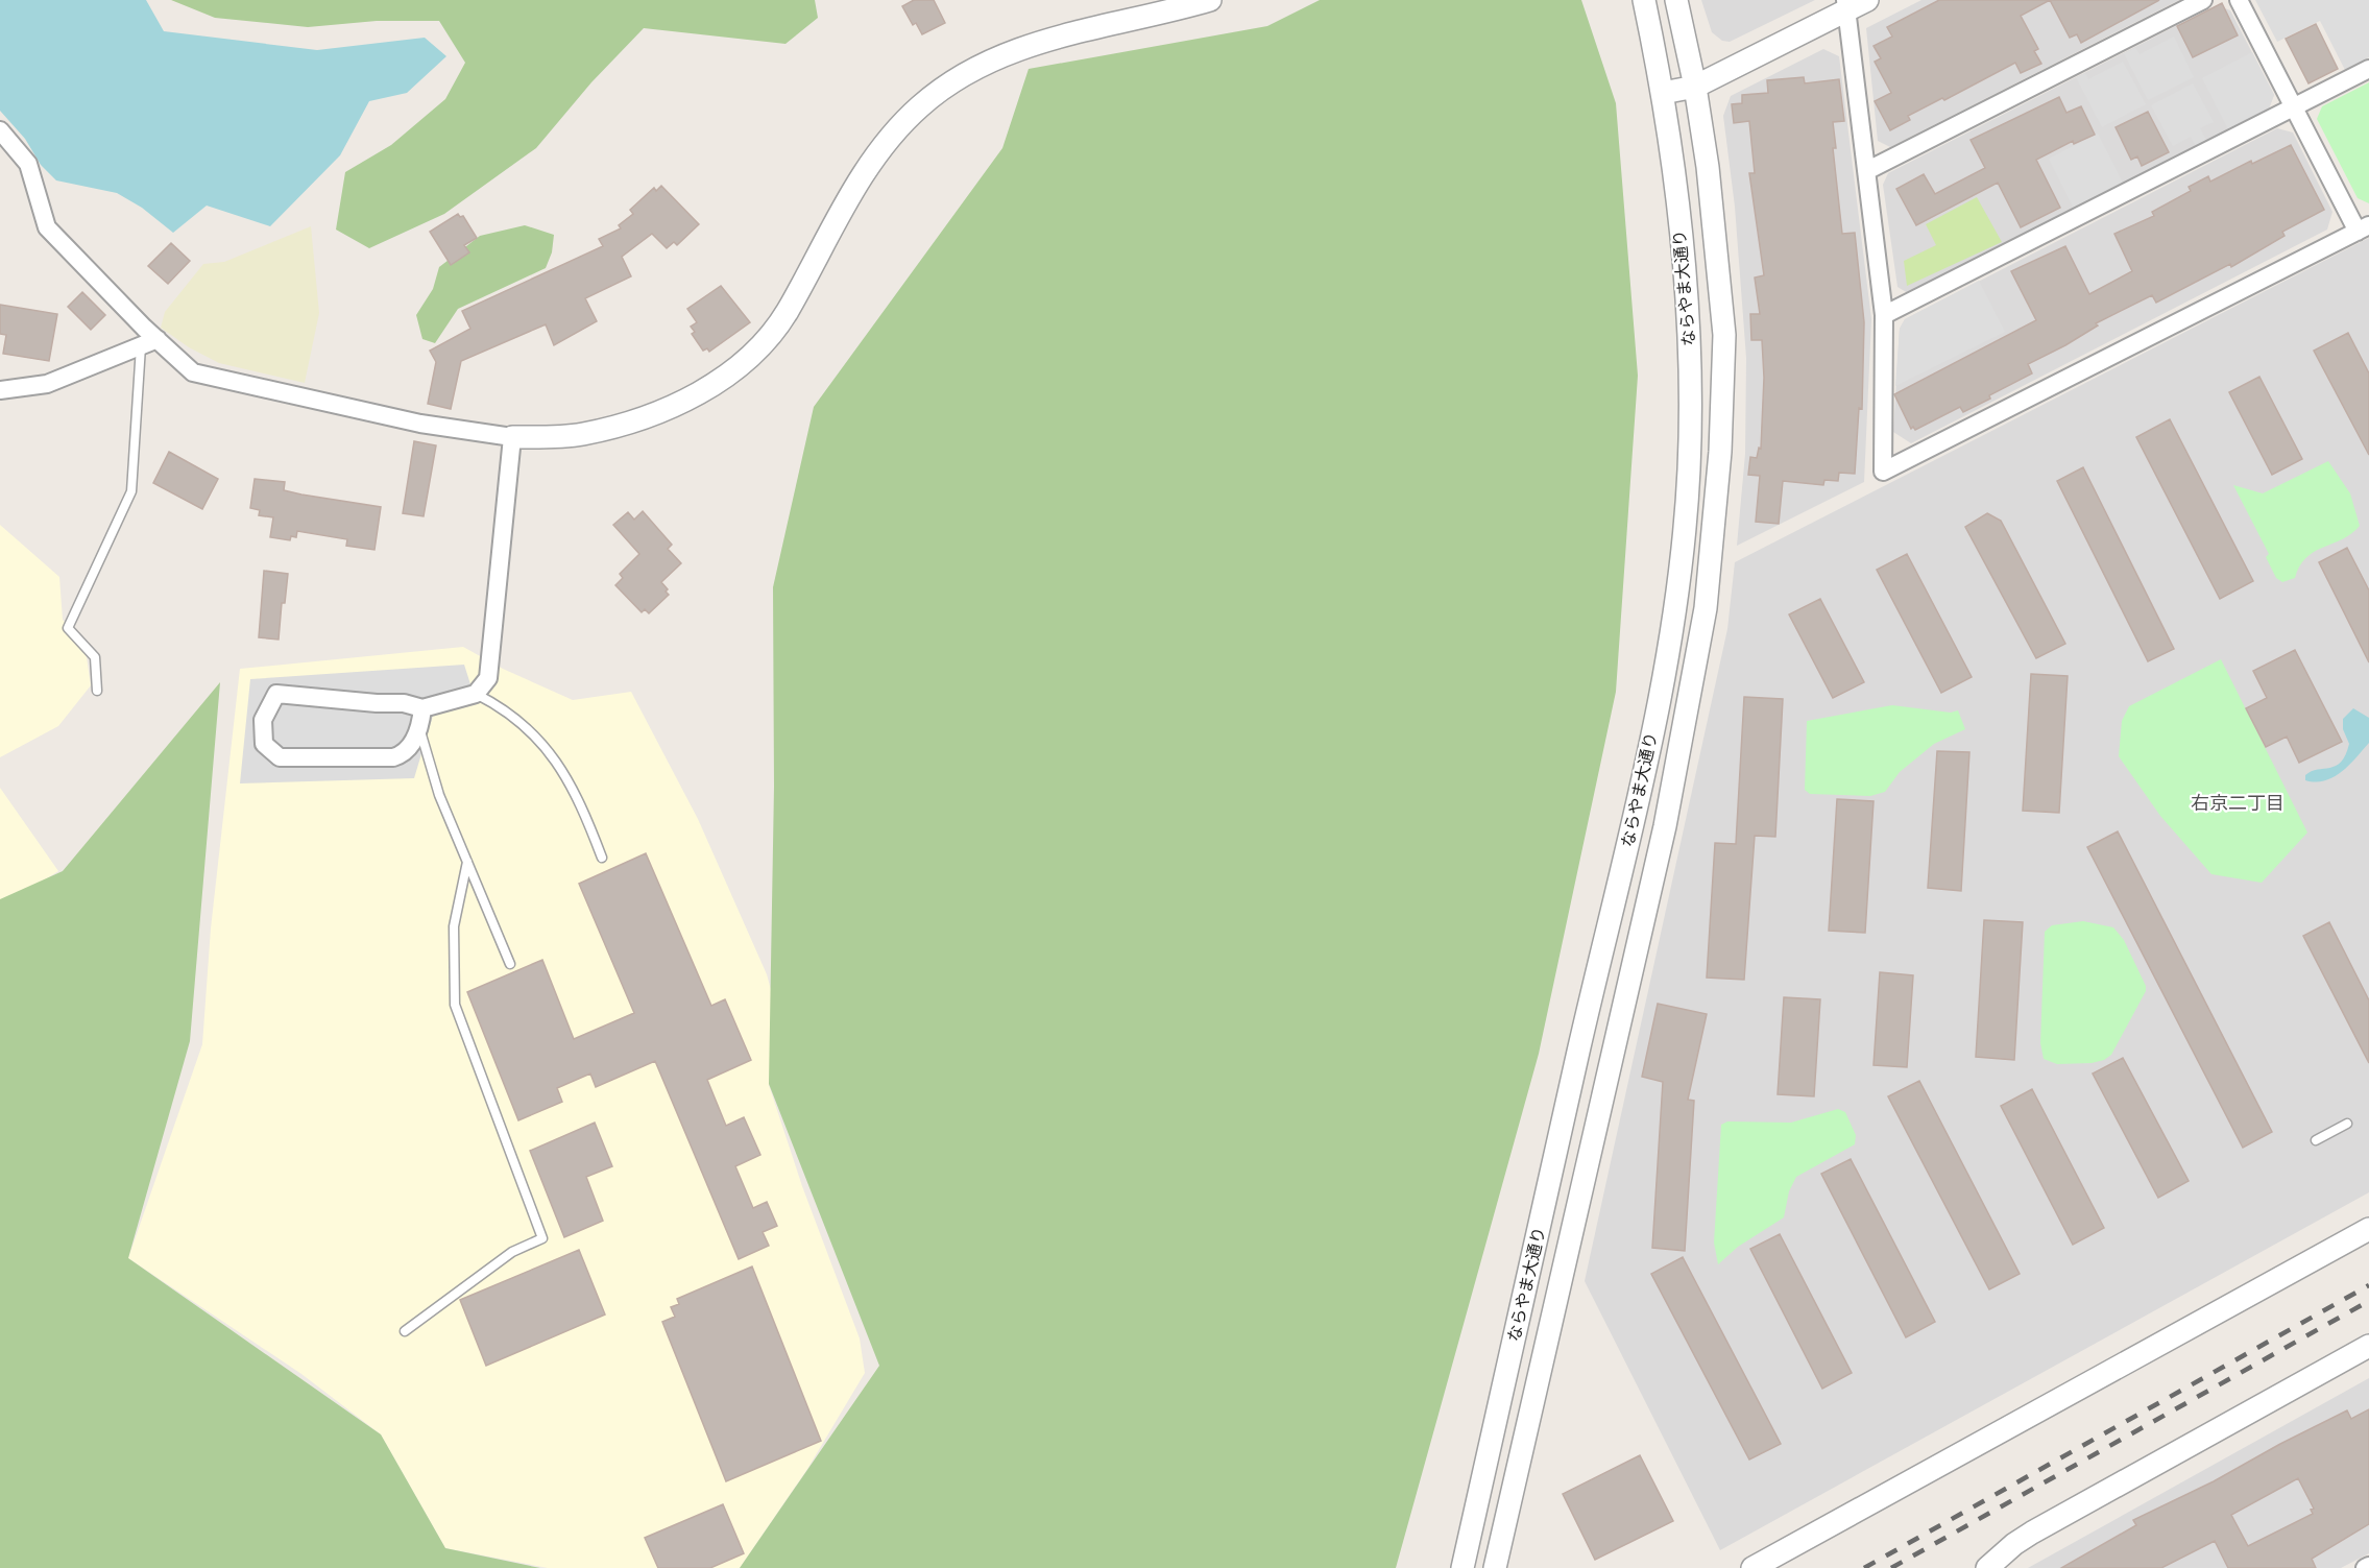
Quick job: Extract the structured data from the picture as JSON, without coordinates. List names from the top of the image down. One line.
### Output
{"streets":{"street":["ならやま大通り"]},"districts":["右京二丁目"]}
